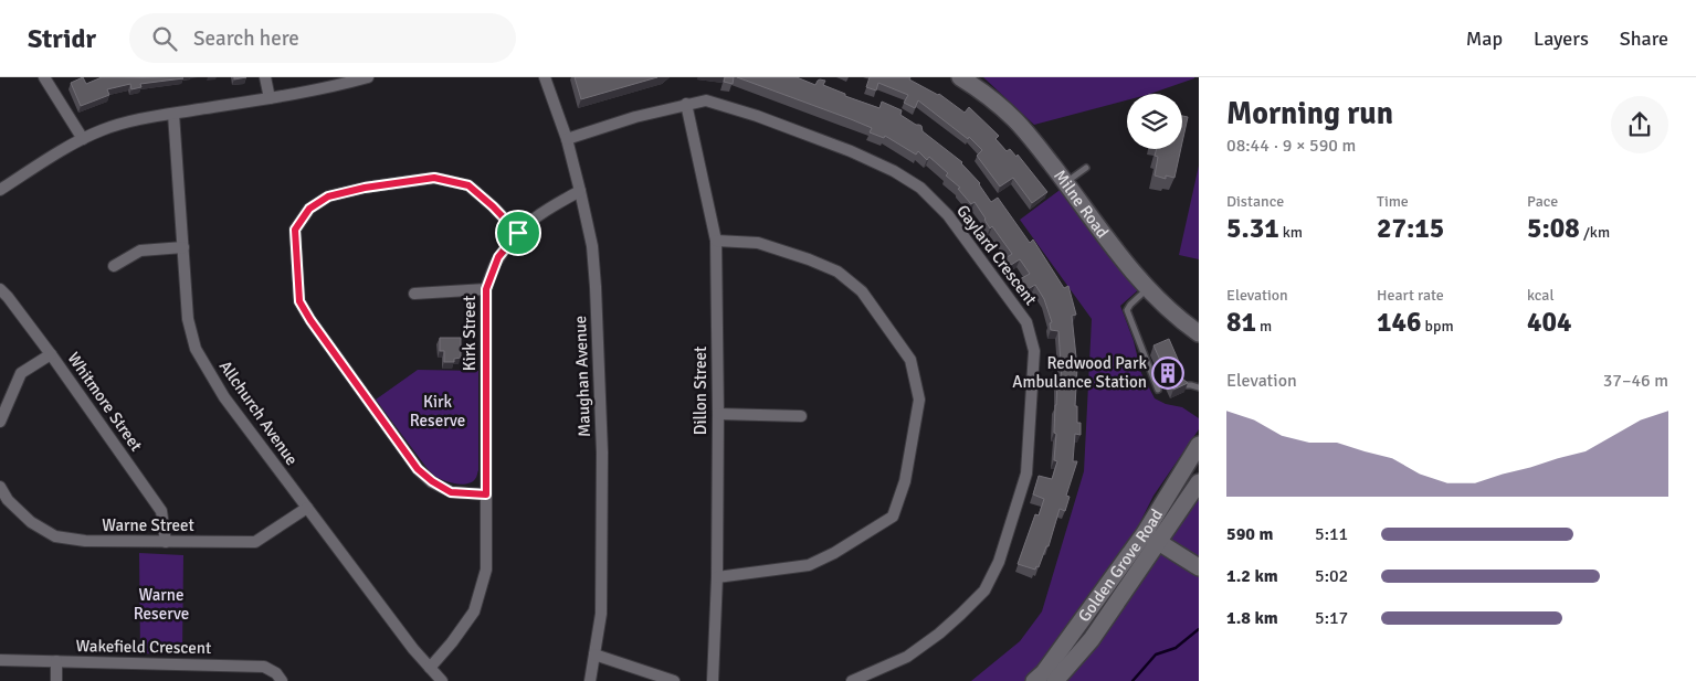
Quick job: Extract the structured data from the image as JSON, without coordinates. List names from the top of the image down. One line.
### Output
{"streets":{"main road":["Milne Road","Golden Grove Road"],"street":["Gaylard Crescent","Kirk Street","Maughan Avenue","Dillon Street","Whitmore Street","Allchurch Avenue","Warne Street","Wakefield Crescent"]},"crossings":[["Gaylard Crescent","Maughan Avenue"],["Gaylard Crescent","Dillon Street"],["Kirk Street","Maughan Avenue"],["Kirk Street","Allchurch Avenue"],["Whitmore Street","Warne Street"],["Allchurch Avenue","Warne Street"]],"parks":["Kirk Reserve","Warne Reserve"],"places":{"building":["Redwood Park Ambulance Station"]},"page":{"header":"Stridr","search":"Search here","nav":["Map","Layers","Share"],"heading":["Morning run","08:44 · 9 × 590 m"],"stats":[["Distance","5.31 km"],["Time","27:15"],["Pace","5:08 /km"],["Elevation","81 m"],["Heart rate","146 bpm"],["kcal","404"]],"chart":["Elevation","37–46 m"],"list":[{"name":"590 m","note":"5:11"},{"name":"1.2 km","note":"5:02"},{"name":"1.8 km","note":"5:17"}]}}
